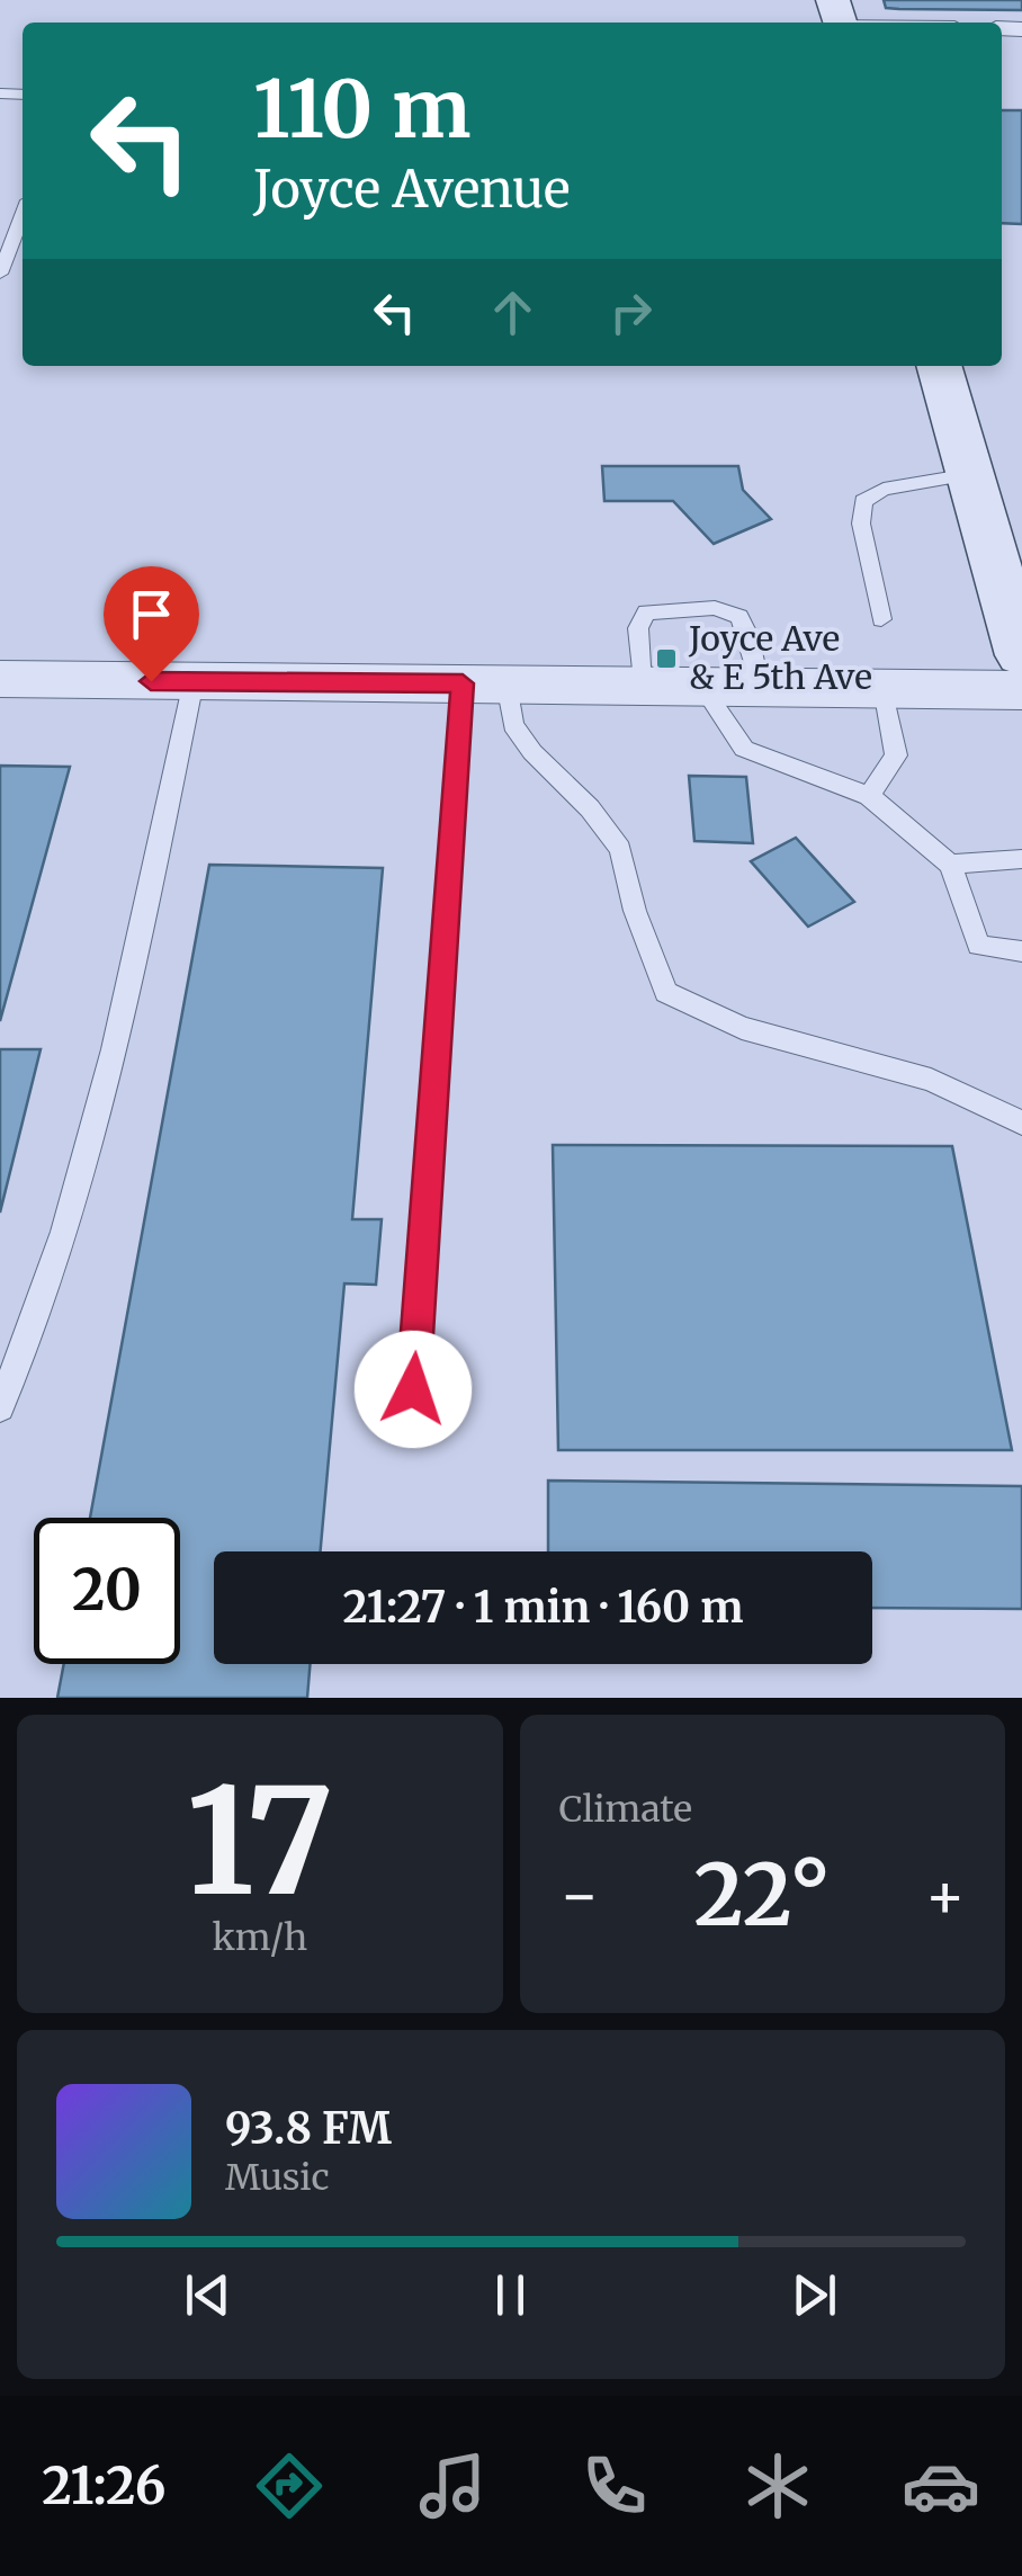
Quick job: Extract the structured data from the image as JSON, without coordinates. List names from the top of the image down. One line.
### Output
{"places":{"transit":["Joyce Ave & E 5th Ave"]},"page":{"turn":["110 m","Joyce Avenue"],"limit":"20","trip":"21:27 · 1 min · 160 m","tile":[["17","km/h"],"Climate"],"heat":["−","22°","+"],"song":["93.8 FM","Music"],"tabs":"21:26"}}
